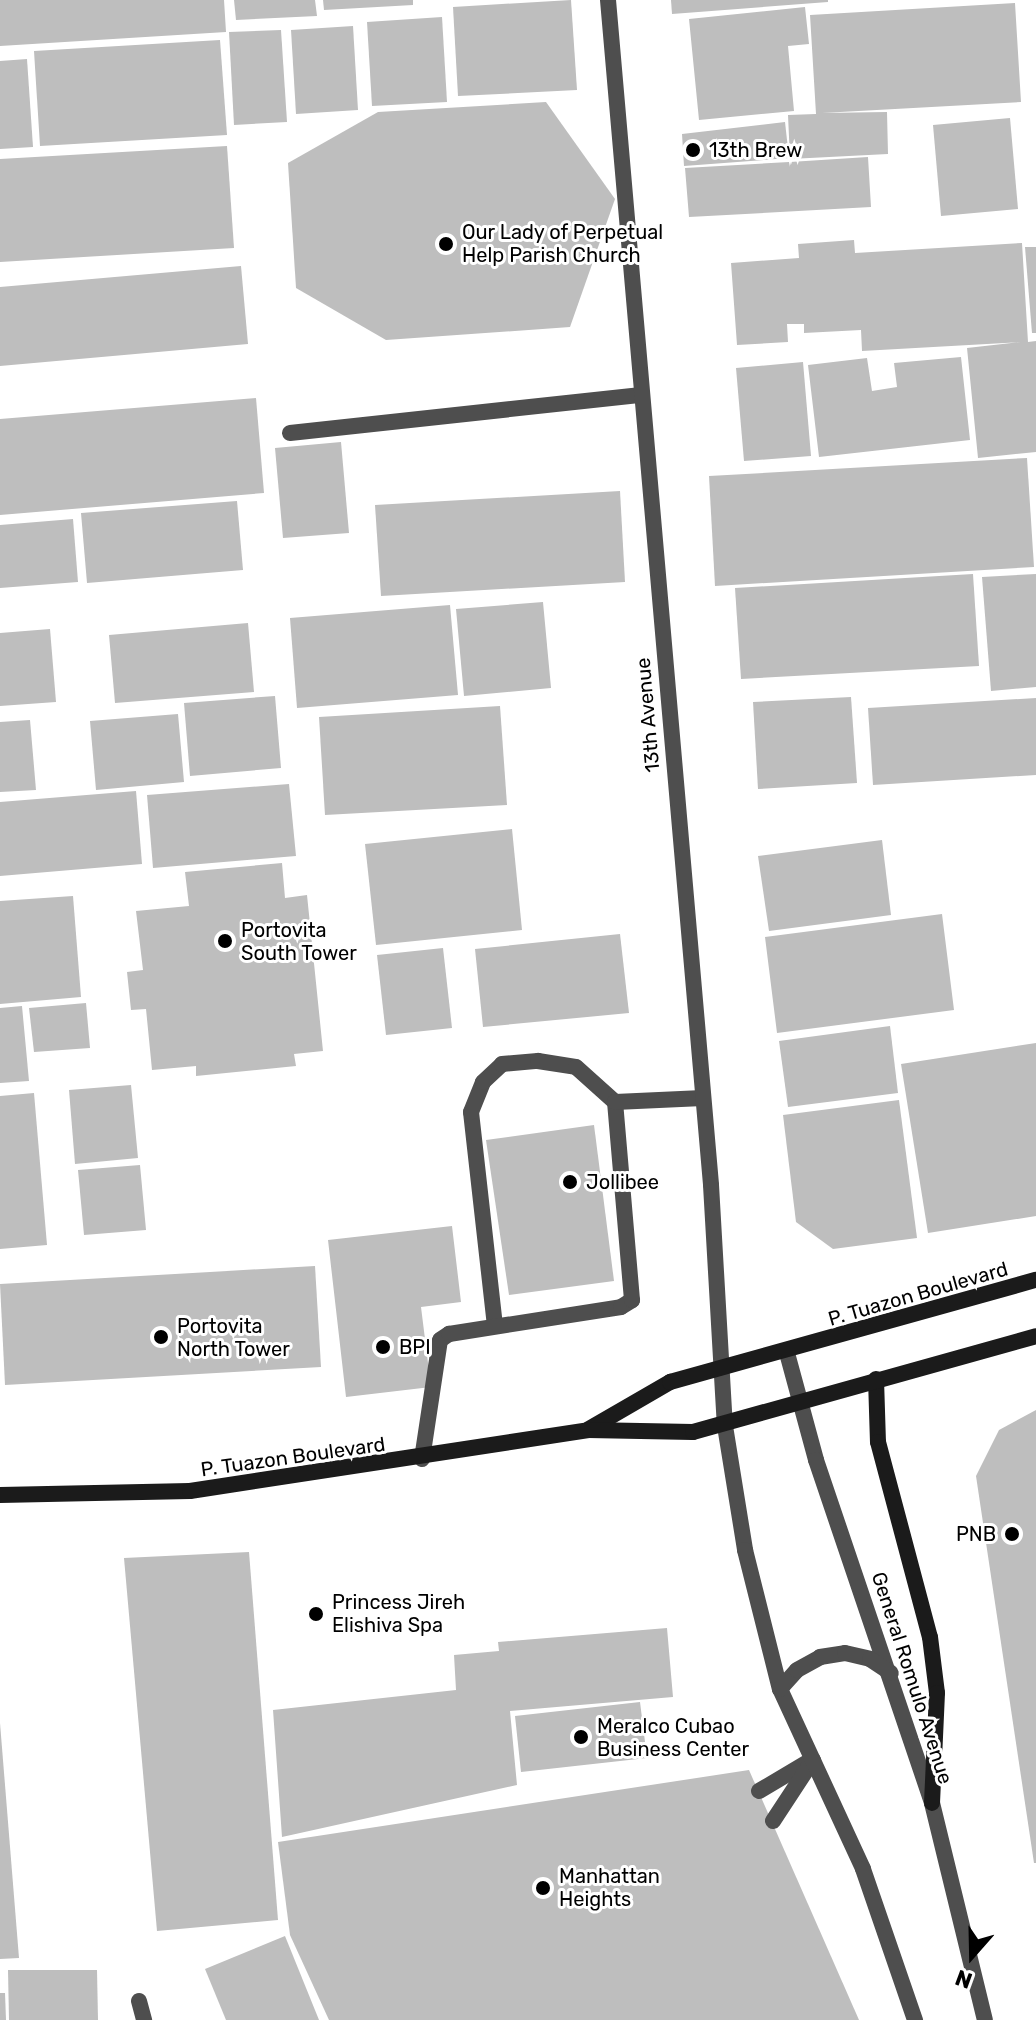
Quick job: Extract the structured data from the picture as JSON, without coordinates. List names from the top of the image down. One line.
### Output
{"streets":{"main road":["P. Tuazon Boulevard"],"street":["13th Avenue","General Romulo Avenue"]},"crossings":[["13th Avenue","P. Tuazon Boulevard"],["P. Tuazon Boulevard","General Romulo Avenue"]],"places":["13th Brew","Our Lady of Perpetual Help Parish Church","Portovita South Tower","Jollibee","Portovita North Tower","BPI","PNB","Princess Jireh Elishiva Spa","Meralco Cubao Business Center","Manhattan Heights"],"north":"bottom"}
